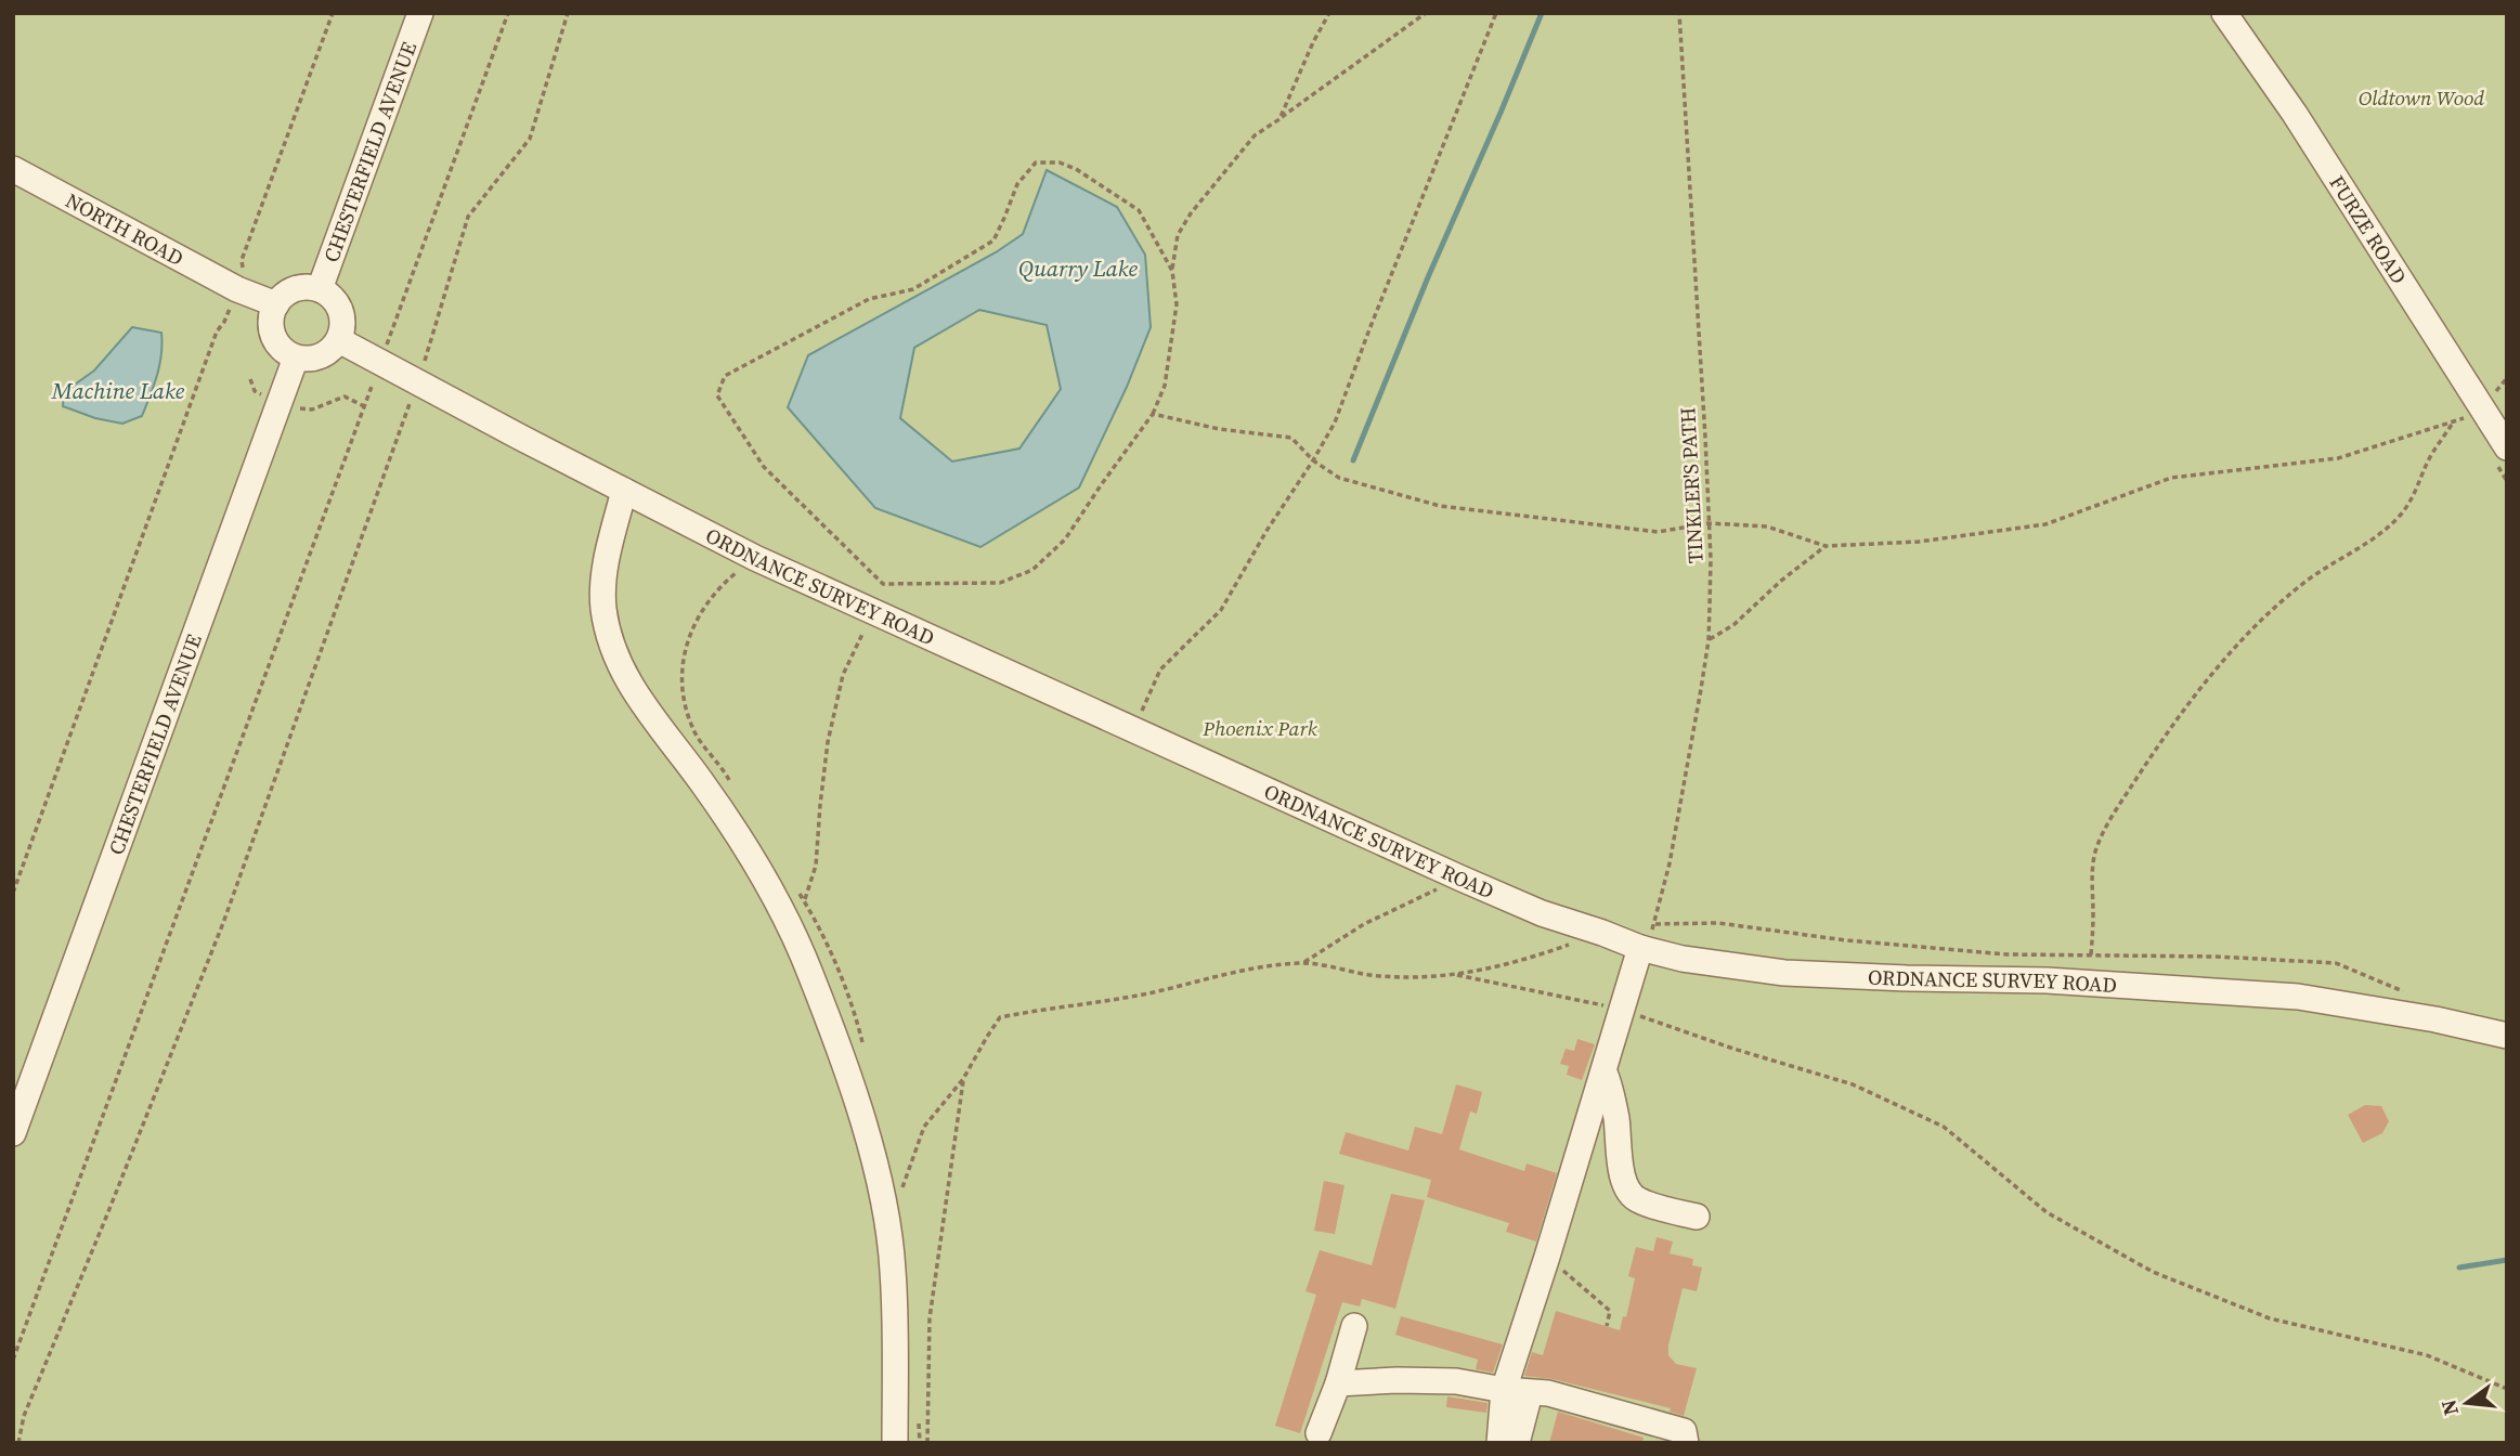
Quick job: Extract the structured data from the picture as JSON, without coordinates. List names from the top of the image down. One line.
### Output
{"streets":{"street":["CHESTERFIELD AVENUE","FURZE ROAD","NORTH ROAD","ORDNANCE SURVEY ROAD"],"path":["TINKLER'S PATH"]},"crossings":[["CHESTERFIELD AVENUE","NORTH ROAD"],["CHESTERFIELD AVENUE","ORDNANCE SURVEY ROAD"],["NORTH ROAD","ORDNANCE SURVEY ROAD"],["TINKLER'S PATH","ORDNANCE SURVEY ROAD"]],"water":["Quarry Lake","Machine Lake"],"parks":["Oldtown Wood","Phoenix Park"],"north":"left"}
